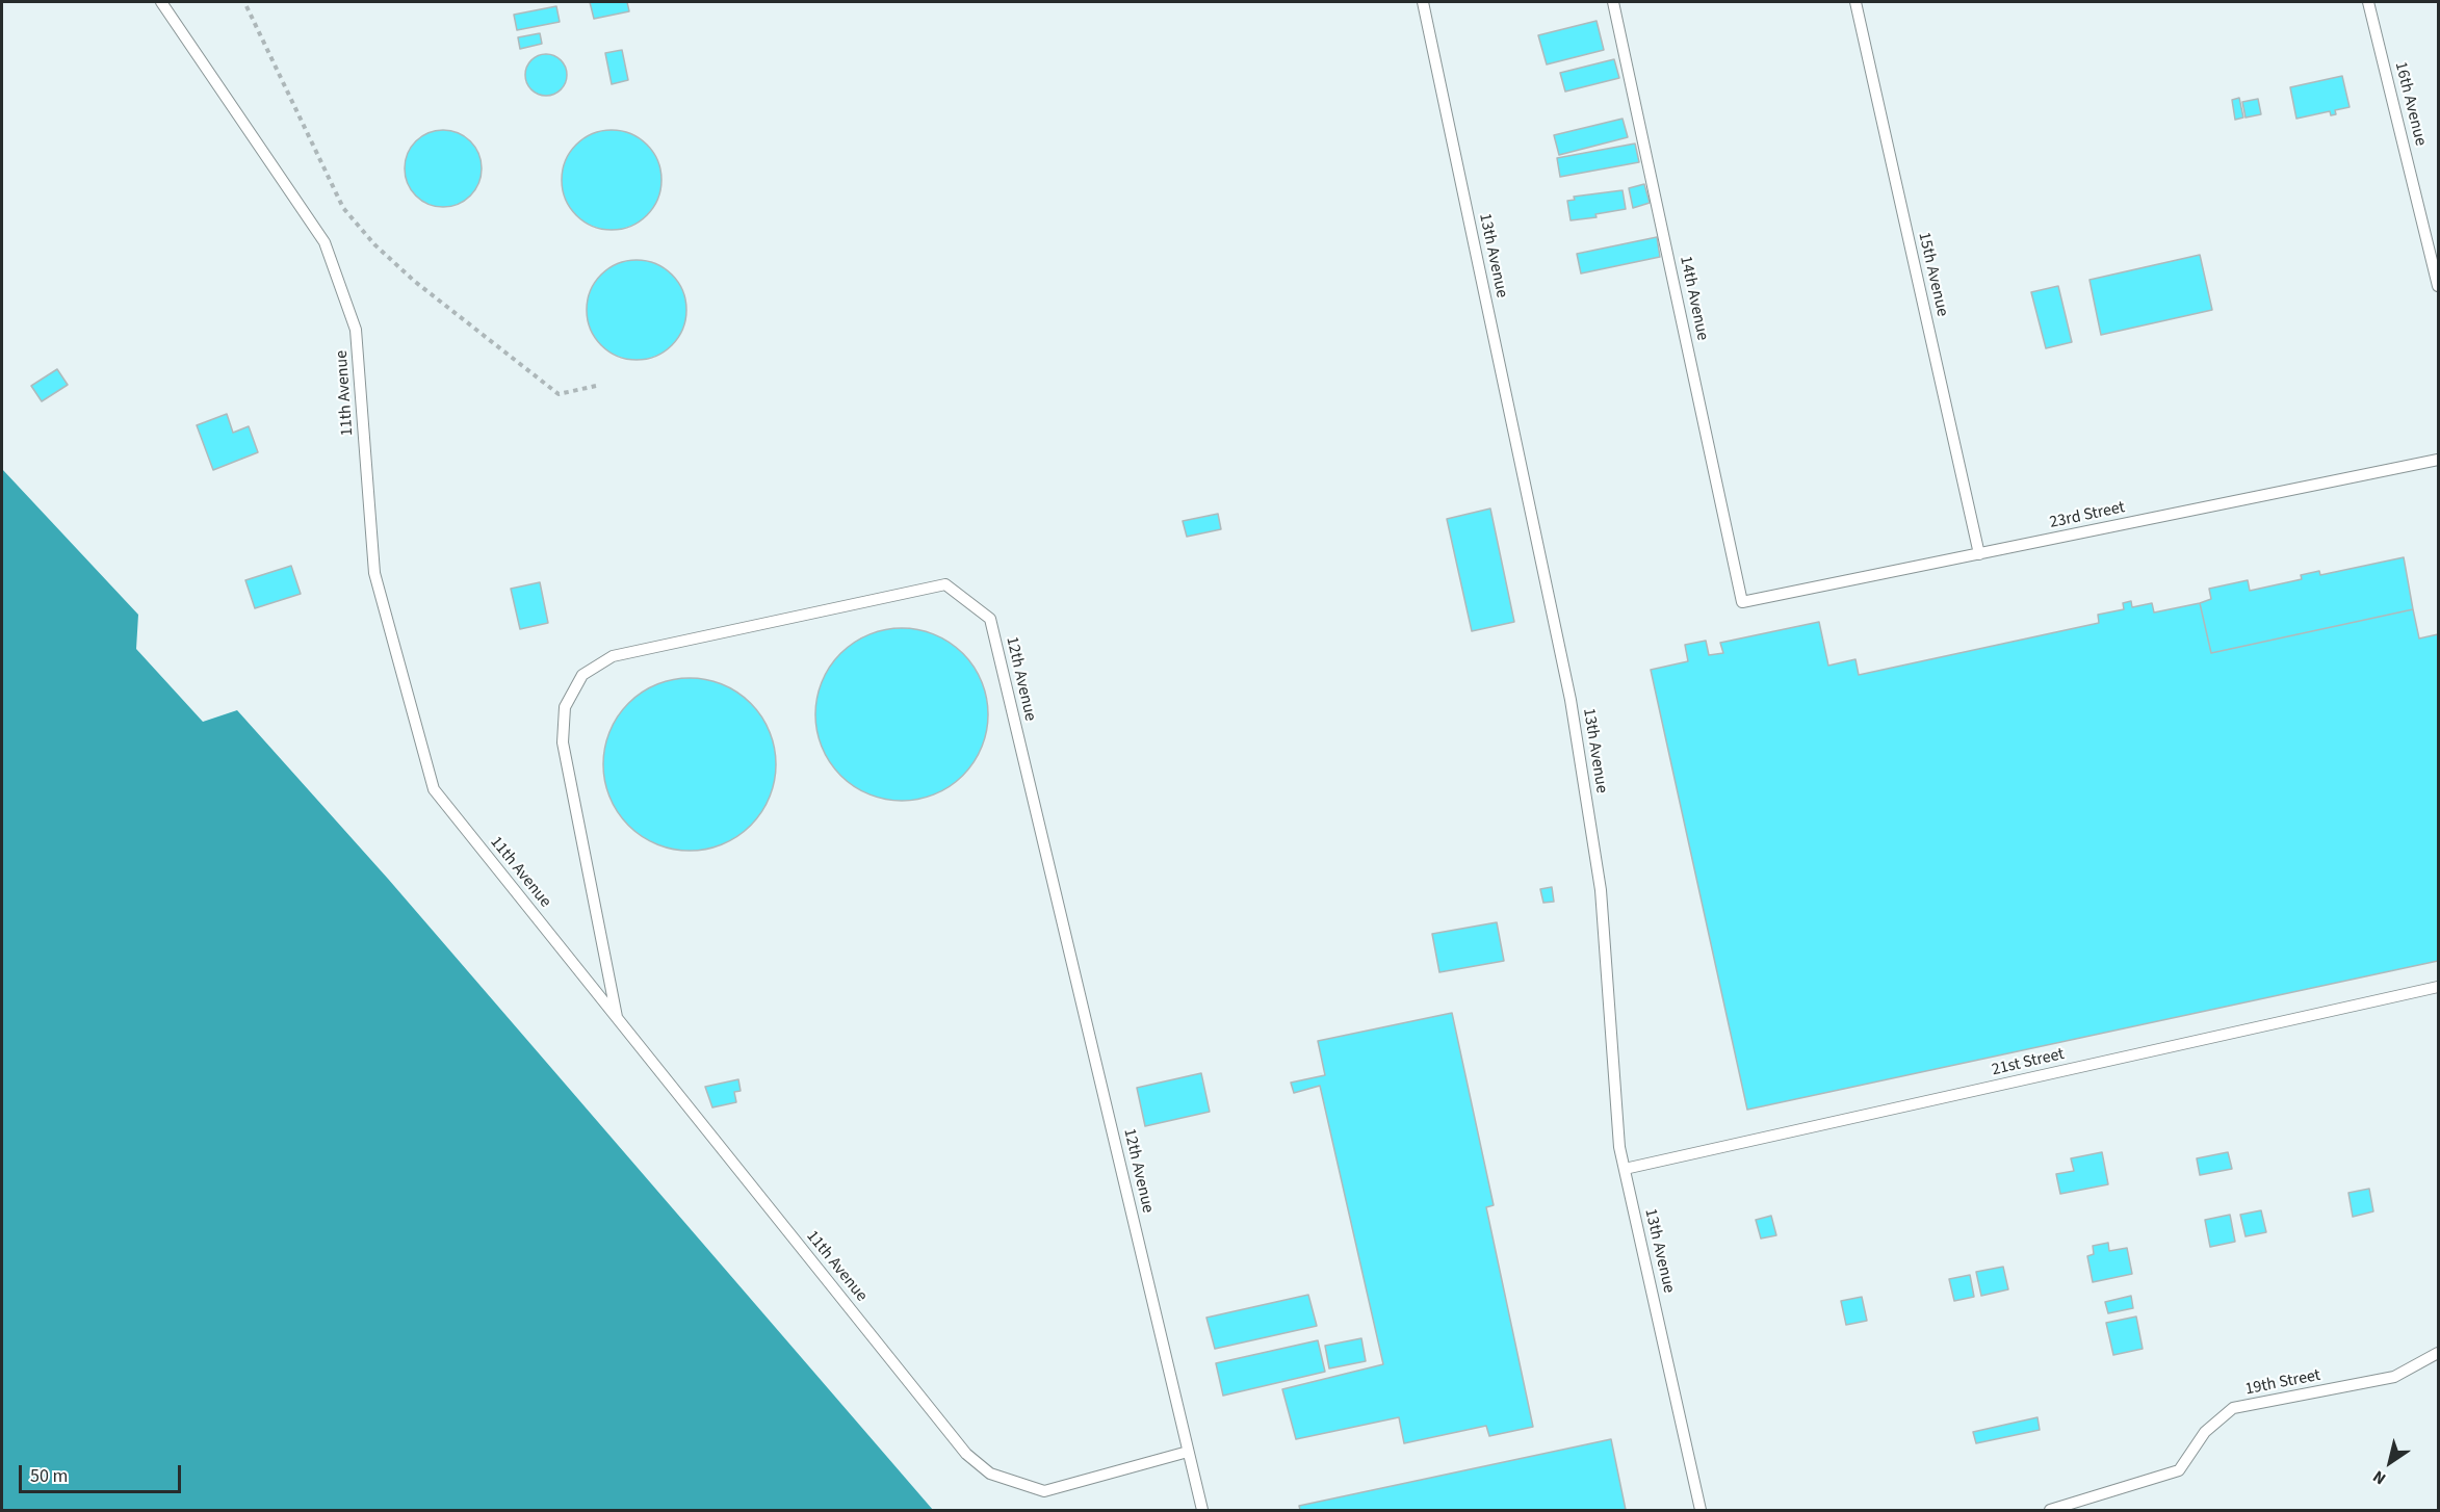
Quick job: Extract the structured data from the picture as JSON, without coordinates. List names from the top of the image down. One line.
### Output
{"streets":{"lane":["16th Avenue","13th Avenue","15th Avenue","14th Avenue","11th Avenue","23rd Street","12th Avenue","21st Street","19th Street"]},"crossings":[["13th Avenue","21st Street"],["15th Avenue","23rd Street"],["14th Avenue","23rd Street"],["11th Avenue","12th Avenue"]],"scale_bar":"50 m","north":"bottom left"}
